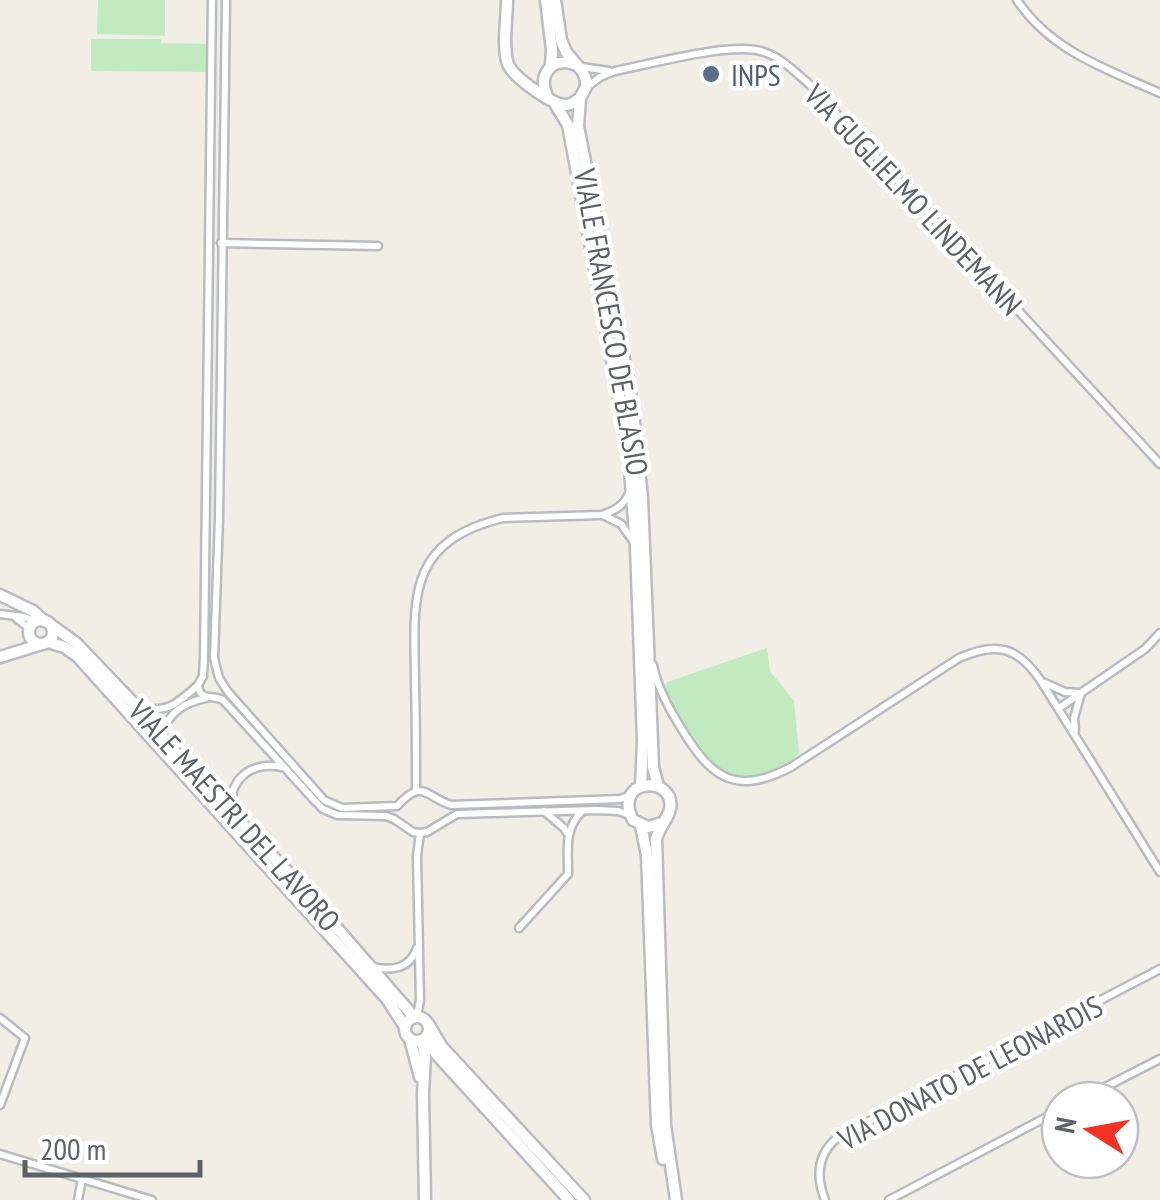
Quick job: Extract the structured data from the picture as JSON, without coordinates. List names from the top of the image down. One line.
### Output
{"streets":{"street":["VIA GUGLIELMO LINDEMANN","VIALE FRANCESCO DE BLASIO","VIALE MAESTRI DEL LAVORO","VIA DONATO DE LEONARDIS"]},"crossings":[["VIA GUGLIELMO LINDEMANN","VIALE FRANCESCO DE BLASIO"]],"places":["INPS"],"scale_bar":"200 m","north":"left"}
